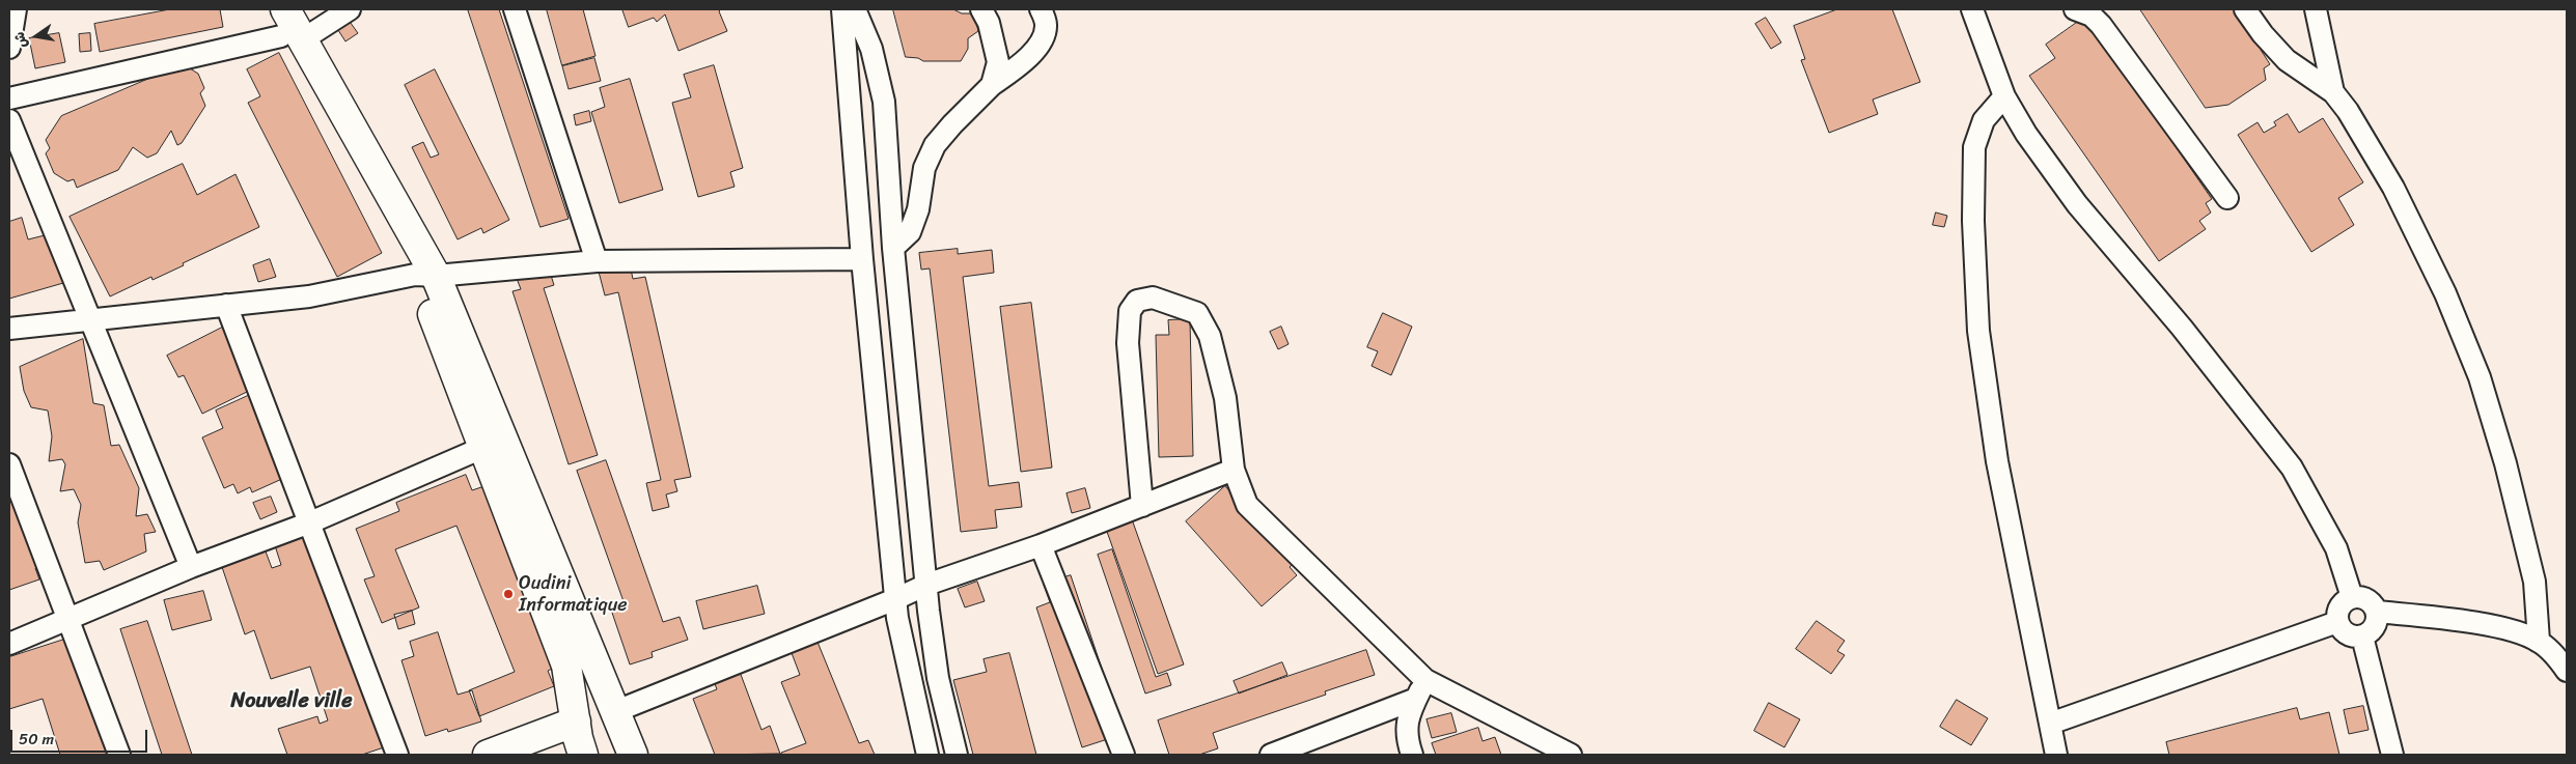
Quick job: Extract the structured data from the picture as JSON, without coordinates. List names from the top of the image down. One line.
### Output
{"districts":["Nouvelle ville"],"places":["Oudini Informatique"],"scale_bar":"50 m","north":"left"}
